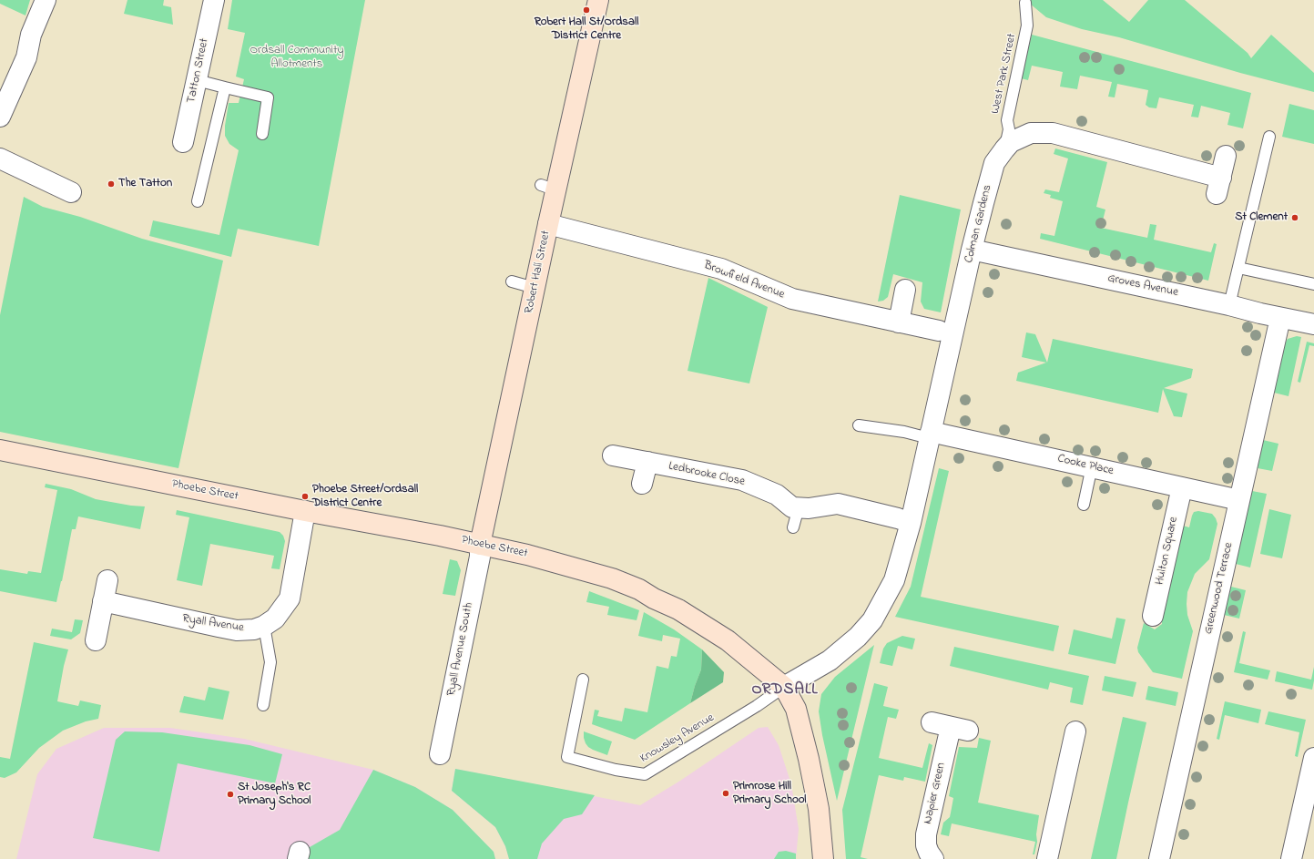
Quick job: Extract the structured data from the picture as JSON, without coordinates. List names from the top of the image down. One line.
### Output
{"streets":{"street":["Tatton Street","Colman Gardens","Robert Hall Street","Browfield Avenue","Groves Avenue","Cooke Place","Ledbrooke Close","Phoebe Street","Hulton Square","Greenwood Terrace","Ryall Avenue","Ryall Avenue South","Napier Green"],"lane":["West Park Street","Knowsley Avenue"]},"crossings":[["West Park Street","Colman Gardens"],["Colman Gardens","Groves Avenue"],["Colman Gardens","Cooke Place"],["Colman Gardens","Ledbrooke Close"],["Robert Hall Street","Browfield Avenue"],["Robert Hall Street","Phoebe Street"],["Robert Hall Street","Ryall Avenue South"],["Groves Avenue","Greenwood Terrace"],["Cooke Place","Hulton Square"],["Cooke Place","Greenwood Terrace"],["Phoebe Street","Ryall Avenue"],["Phoebe Street","Ryall Avenue South"],["Phoebe Street","Knowsley Avenue"]],"districts":["ORDSALL"],"parks":["Ordsall Community Allotments"],"places":["Robert Hall St/Ordsall District Centre","The Tatton","St Clement","Phoebe Street/Ordsall District Centre","Primrose Hill Primary School","St Joseph's RC Primary School"]}
